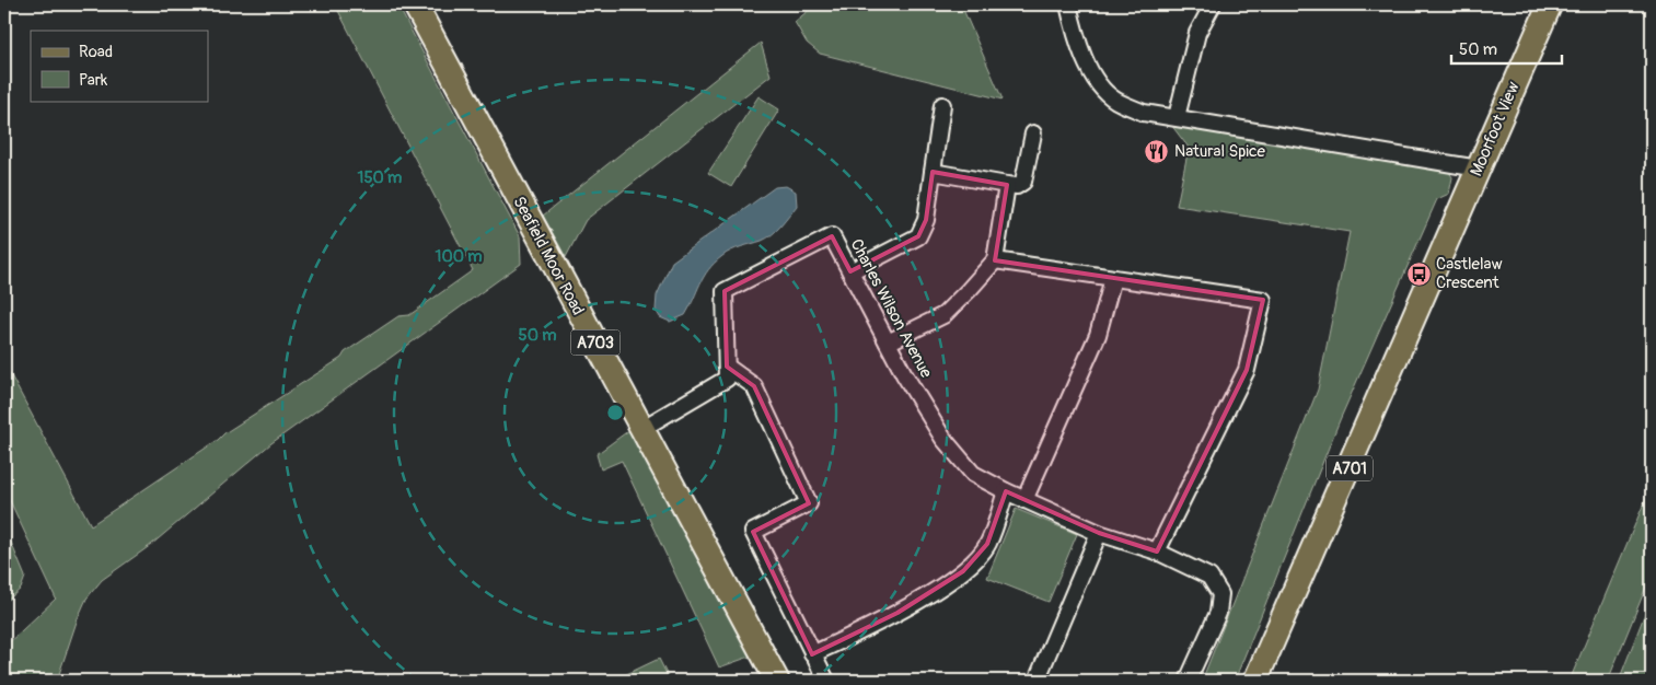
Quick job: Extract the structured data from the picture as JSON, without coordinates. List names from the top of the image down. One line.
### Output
{"streets":{"main road":["Moorfoot View","Seafield Moor Road","A703","A701"],"street":["Charles Wilson Avenue"]},"places":{"restaurant":["Natural Spice"],"bus stop":["Castlelaw Crescent"]},"legend":["Road","Park"],"scale_bar":"50 m","rings":["150 m","100 m","50 m"]}
